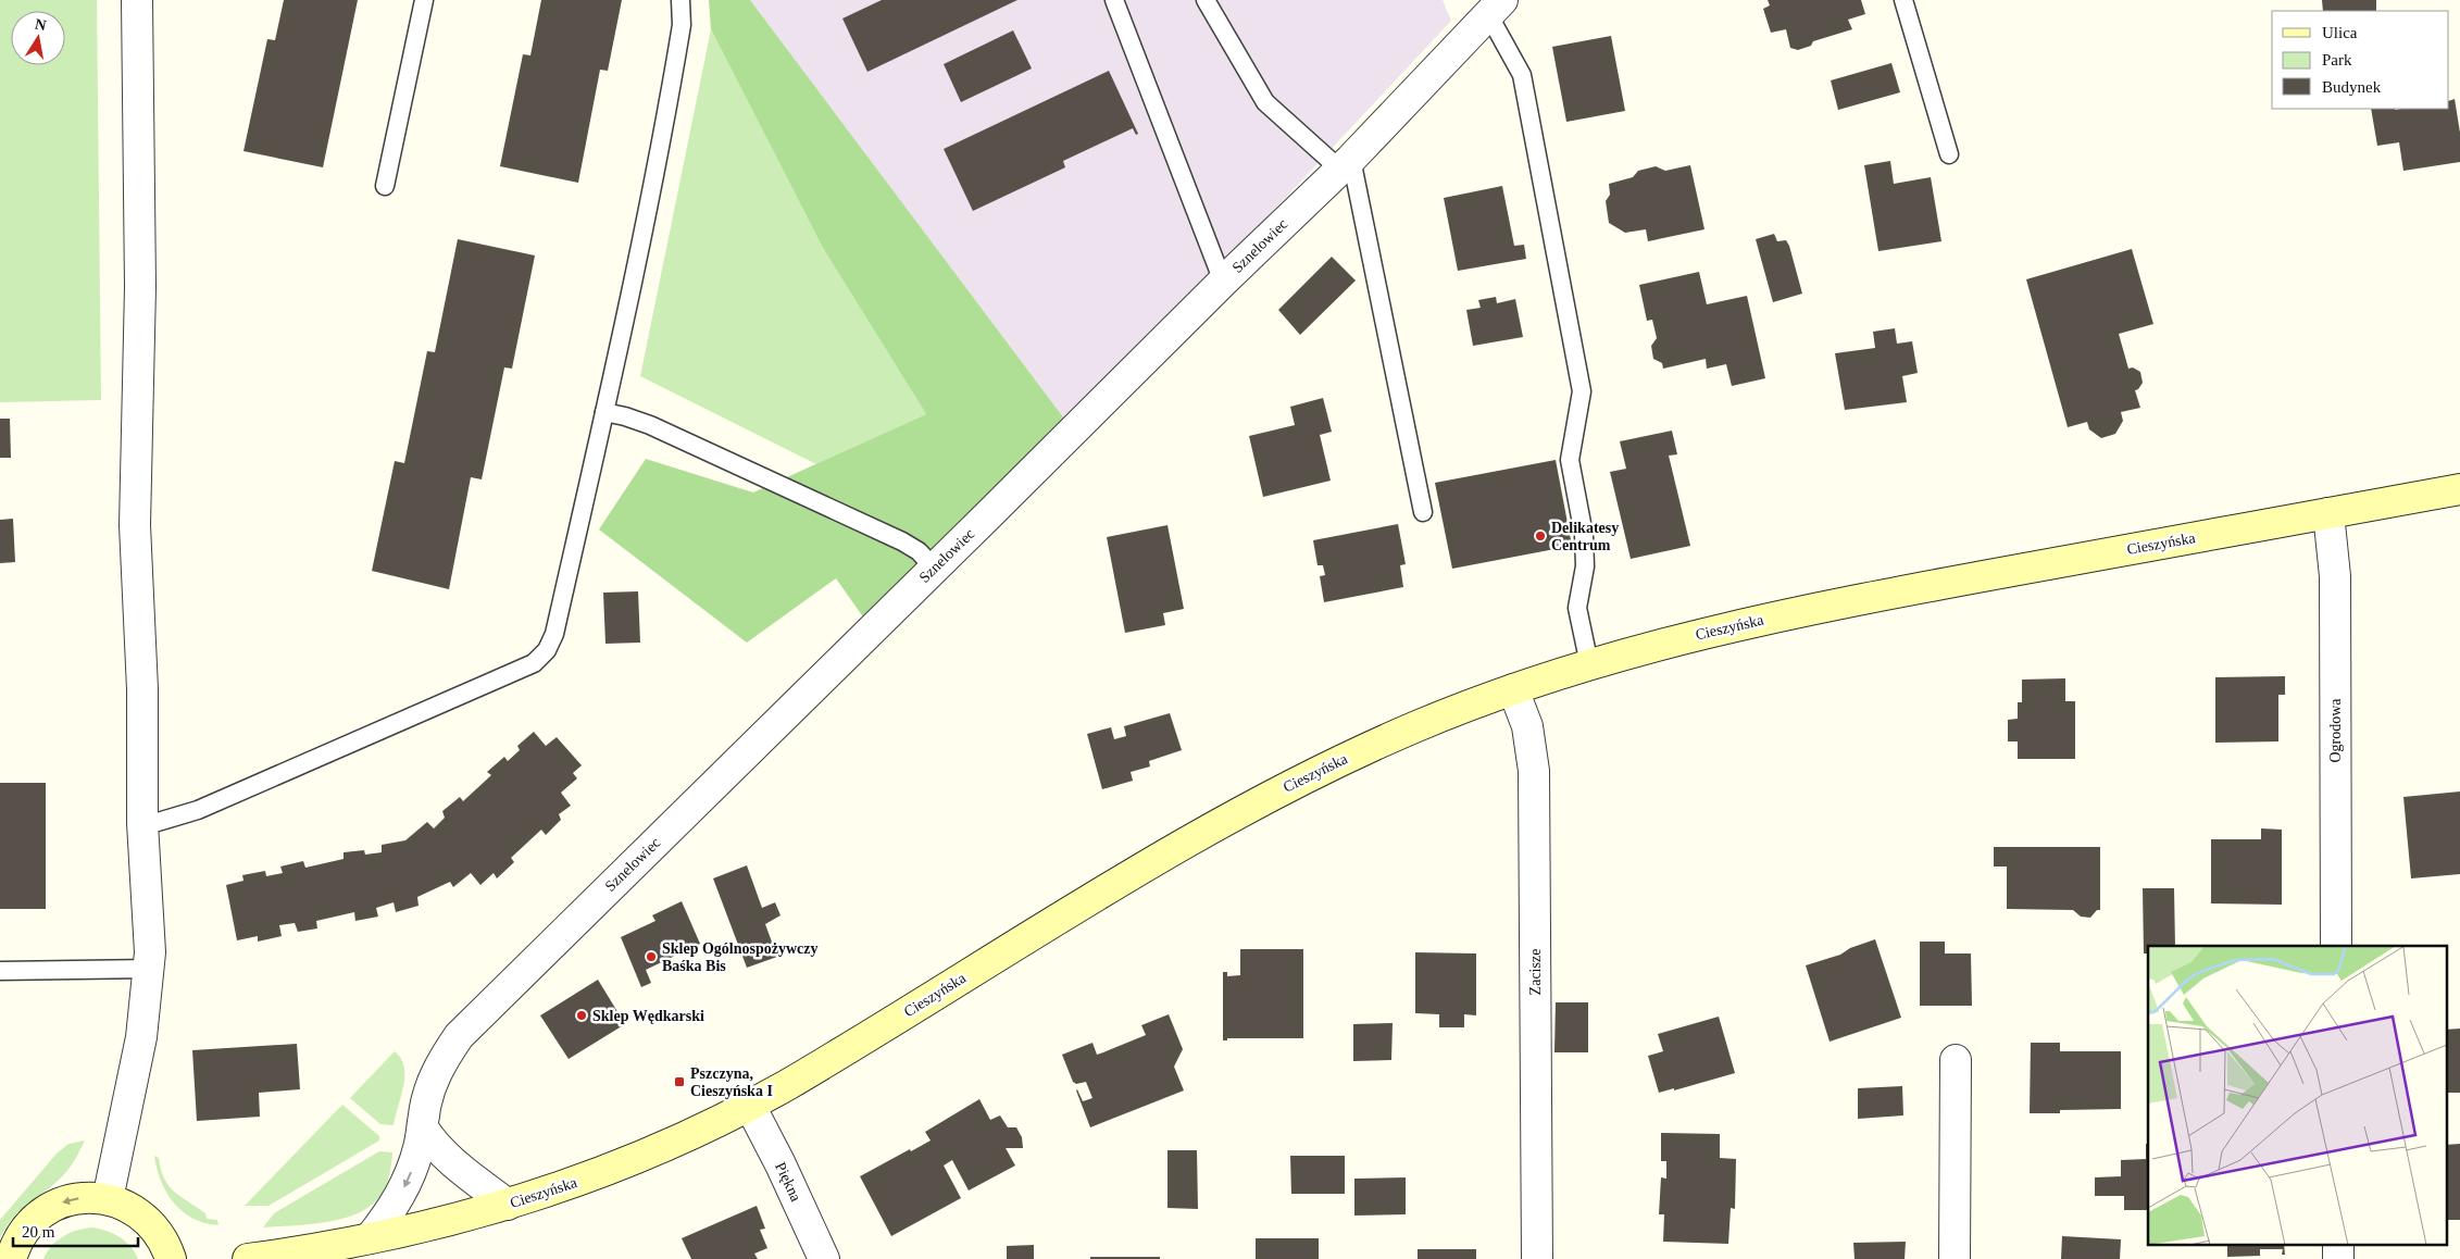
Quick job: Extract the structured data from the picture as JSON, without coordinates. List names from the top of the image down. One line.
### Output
{"streets":{"main road":["Cieszyńska"],"street":["Sznelowiec","Ogrodowa","Zacisze","Piękna"]},"crossings":[["Sznelowiec","Cieszyńska"],["Cieszyńska","Ogrodowa"],["Cieszyńska","Zacisze"],["Cieszyńska","Piękna"]],"places":{"other":["Delikatesy Centrum","Sklep Ogólnospożywczy Baśka Bis","Sklep Wędkarski"],"transit":["Pszczyna, Cieszyńska I"]},"legend":["Ulica","Park","Budynek"],"scale_bar":"20 m","north":"top"}
